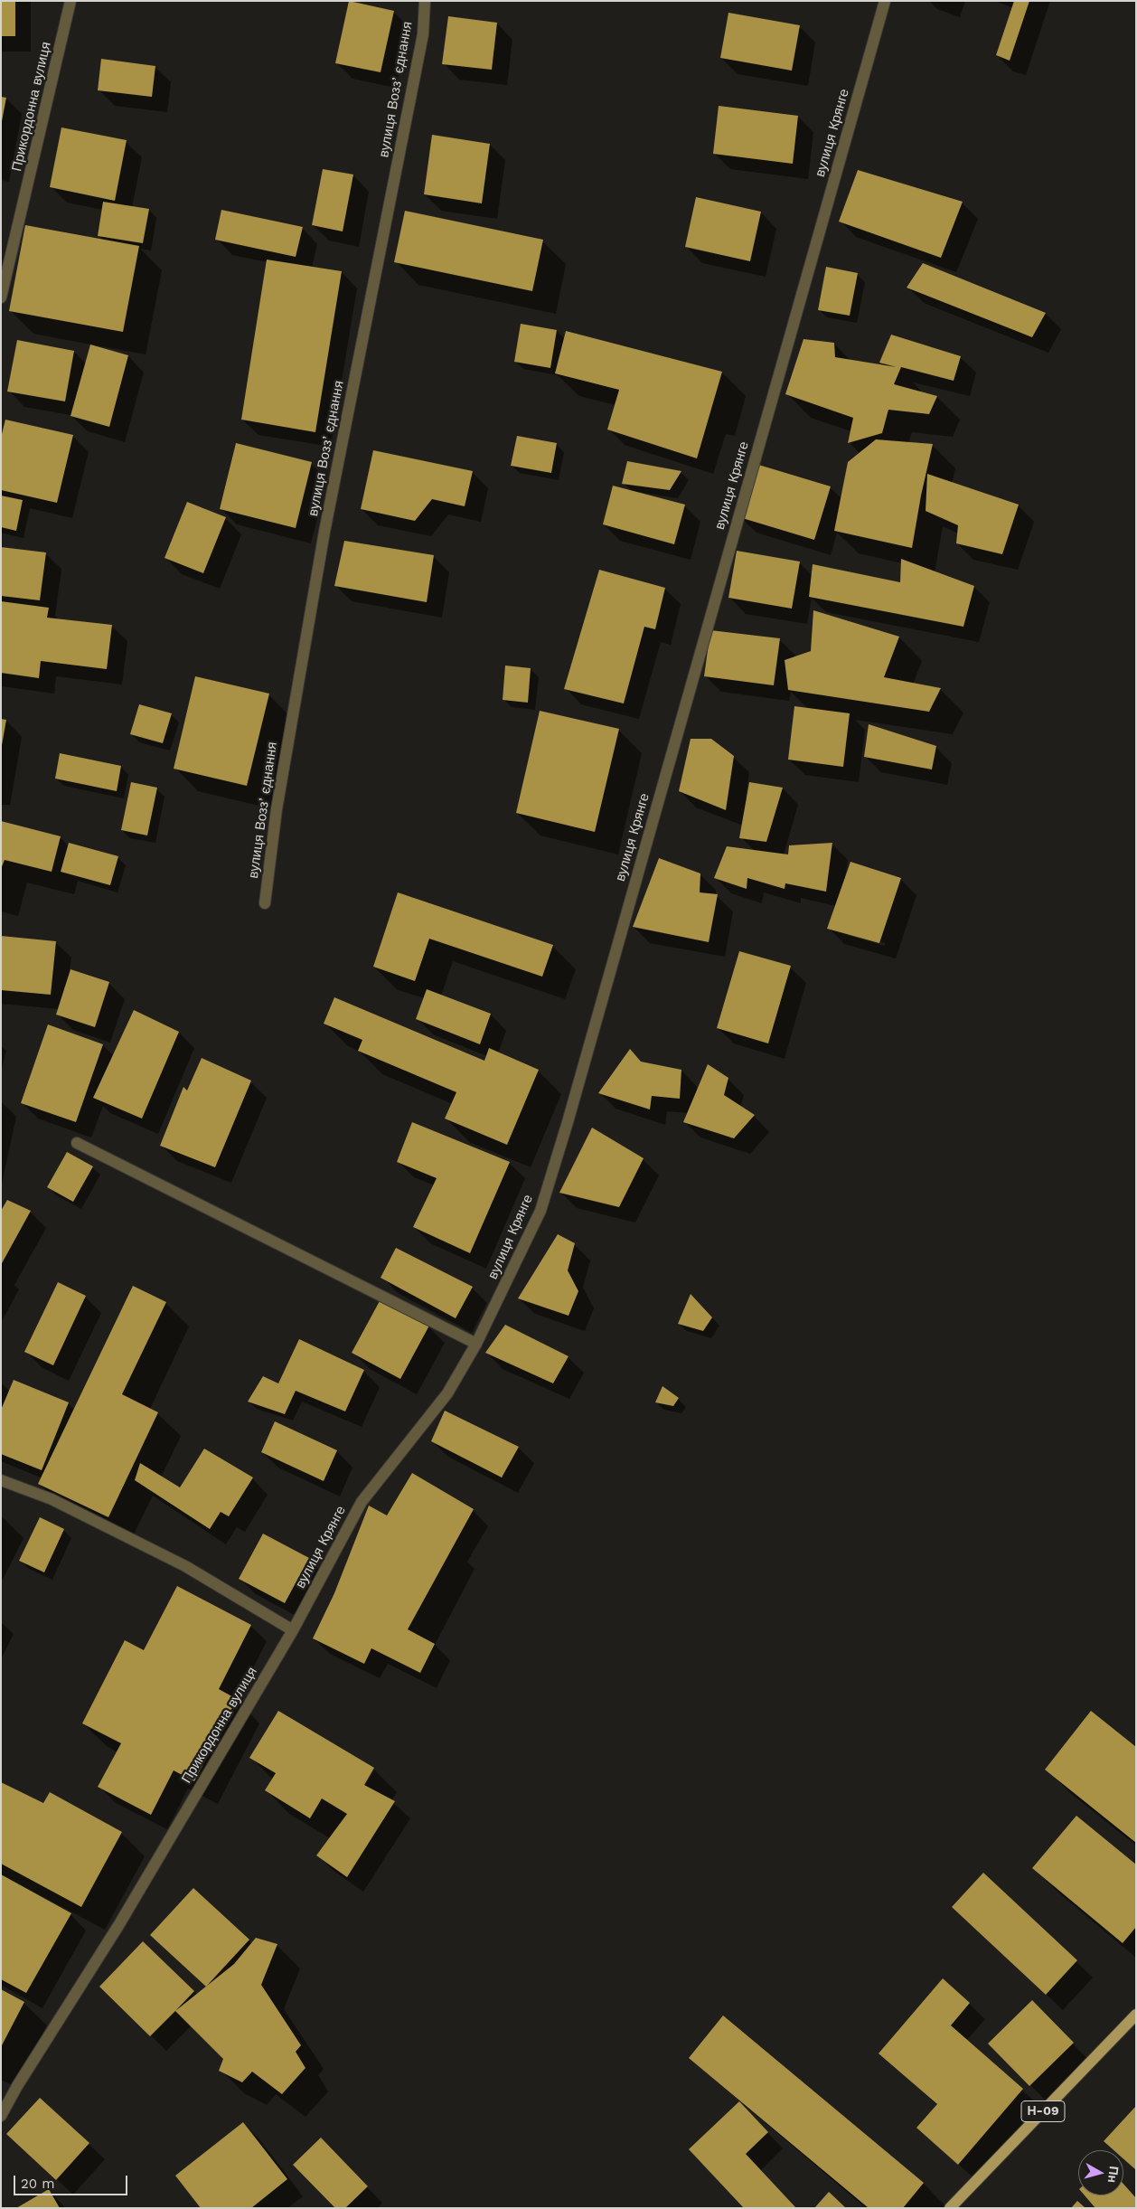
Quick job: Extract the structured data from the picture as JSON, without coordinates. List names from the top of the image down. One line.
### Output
{"streets":{"main road":["Н-09"],"street":["вулиця Воззʼєднання","Прикордонна вулиця","вулиця Крянге"]},"crossings":[["Прикордонна вулиця","вулиця Крянге"]],"scale_bar":"20 m","north":"right"}
